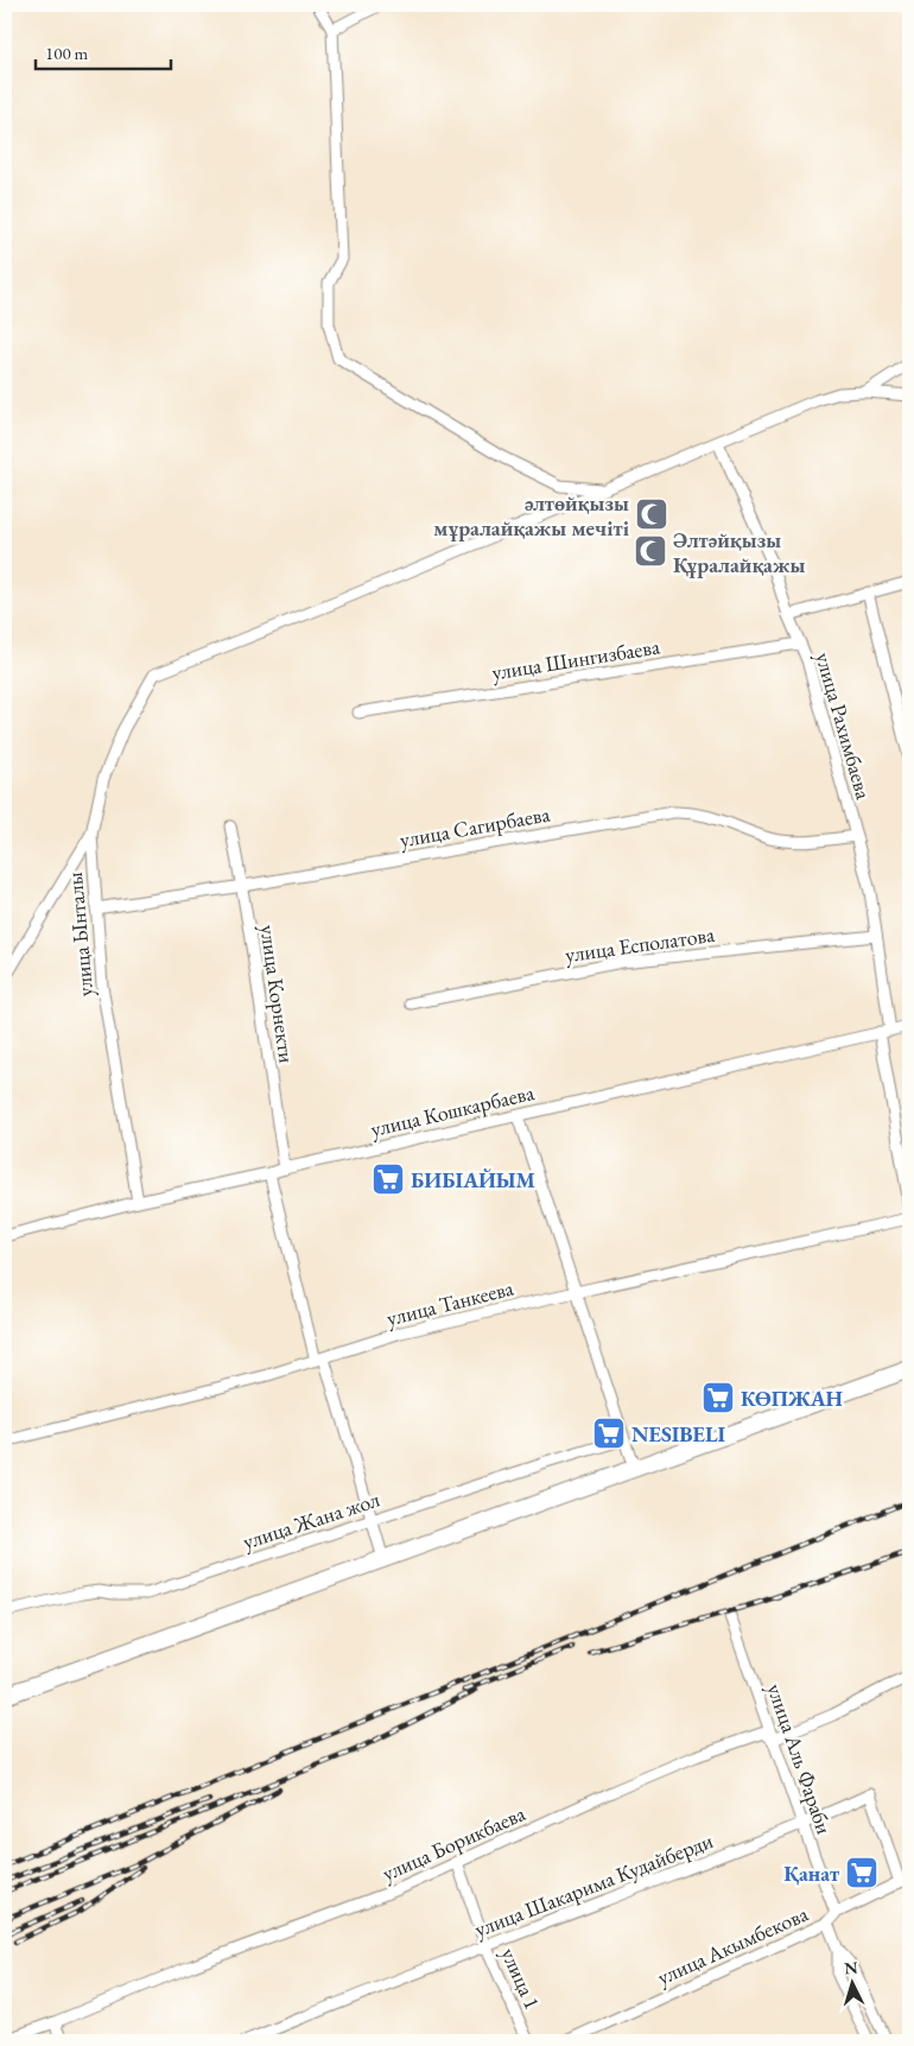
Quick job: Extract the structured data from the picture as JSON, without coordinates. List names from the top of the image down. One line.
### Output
{"streets":{"street":["улица Шингизбаева","улица Рахимбаева","улица Сагирбаева","улица Ынталы","улица Есполатова","улица Корнекти","улица Кошкарбаева","улица Танкеева","улица Жана жол","улица Аль Фараби","улица Борикбаева","улица Шакарима Кудайберди","улица Акымбекова","улица 1"]},"crossings":[["улица Шингизбаева","улица Рахимбаева"],["улица Рахимбаева","улица Сагирбаева"],["улица Рахимбаева","улица Есполатова"],["улица Рахимбаева","улица Кошкарбаева"],["улица Сагирбаева","улица Ынталы"],["улица Сагирбаева","улица Корнекти"],["улица Ынталы","улица Кошкарбаева"],["улица Корнекти","улица Кошкарбаева"],["улица Аль Фараби","улица Борикбаева"],["улица Аль Фараби","улица Шакарима Кудайберди"],["улица Аль Фараби","улица Акымбекова"],["улица Борикбаева","улица 1"],["улица Шакарима Кудайберди","улица Акымбекова"],["улица Шакарима Кудайберди","улица 1"]],"places":{"mosque":["әлтөйқызы мұралайқажы мечіті","Әлтәйқызы Құралайқажы"],"supermarket":["БИБІАЙЫМ","КӨПЖАН","NESIBELI","Қанат"]},"scale_bar":"100 m","north":"top"}
